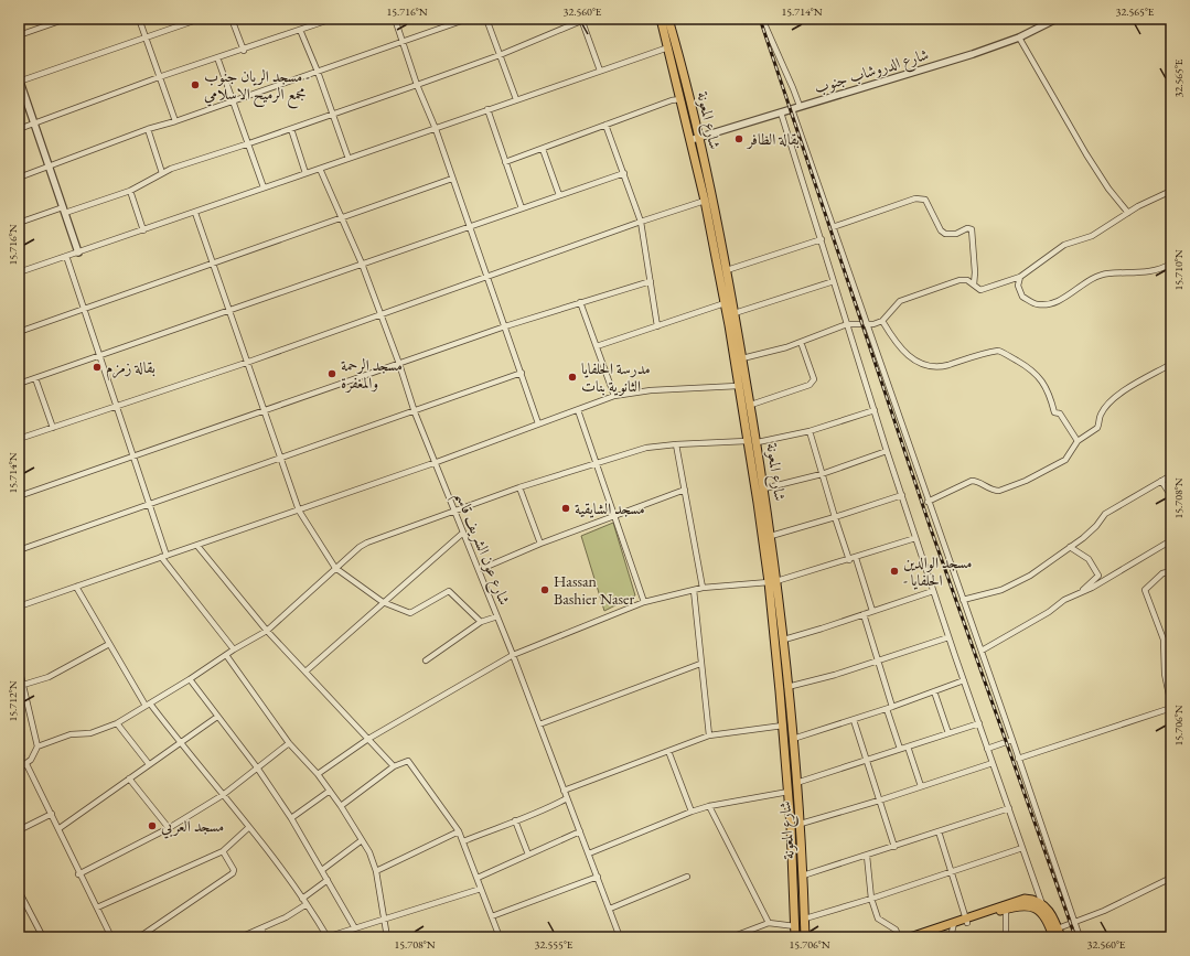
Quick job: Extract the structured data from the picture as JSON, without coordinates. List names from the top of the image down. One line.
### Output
{"streets":{"main road":["شارع المعونة"],"street":["شارع الدروشاب جنوب","شارع عون الشريف قاسم"]},"crossings":[["شارع الدروشاب جنوب","شارع المعونة"]],"places":["مسجد الريان جنوب - مجمع الرميح الاسلامي","بقالة الظافر","بقالة زمزم","مسجد الرحمة والمغفرة","مدرسة الحلفايا الثانوية بنات","مسجد الشايقية","مسجد الوالدين - الحلفايا","Hassan Bashier Naser","مسجد العربي"],"coordinates":["15.716°N","32.560°E","15.714°N","32.565°E","15.710°N","15.708°N","15.712°N","15.706°N","32.555°E"]}
